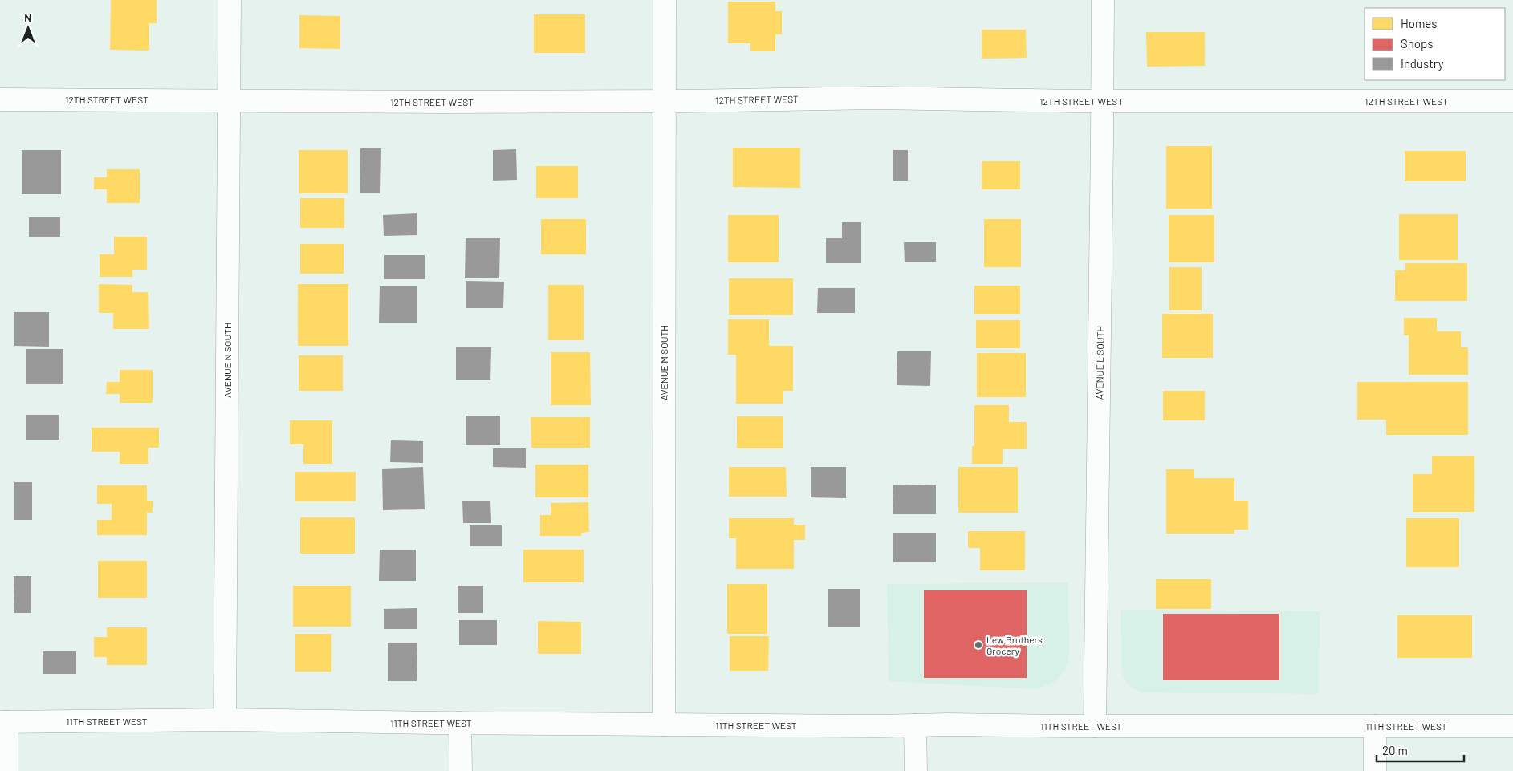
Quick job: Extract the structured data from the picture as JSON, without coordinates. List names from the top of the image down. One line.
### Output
{"streets":{"street":["12TH STREET WEST","AVENUE N SOUTH","AVENUE M SOUTH","AVENUE L SOUTH","11TH STREET WEST"]},"crossings":[["12TH STREET WEST","AVENUE N SOUTH"],["12TH STREET WEST","AVENUE M SOUTH"],["12TH STREET WEST","AVENUE L SOUTH"],["AVENUE N SOUTH","11TH STREET WEST"],["AVENUE M SOUTH","11TH STREET WEST"],["AVENUE L SOUTH","11TH STREET WEST"]],"places":["Lew Brothers Grocery"],"legend":["Homes","Shops","Industry"],"scale_bar":"20 m","north":"top"}
